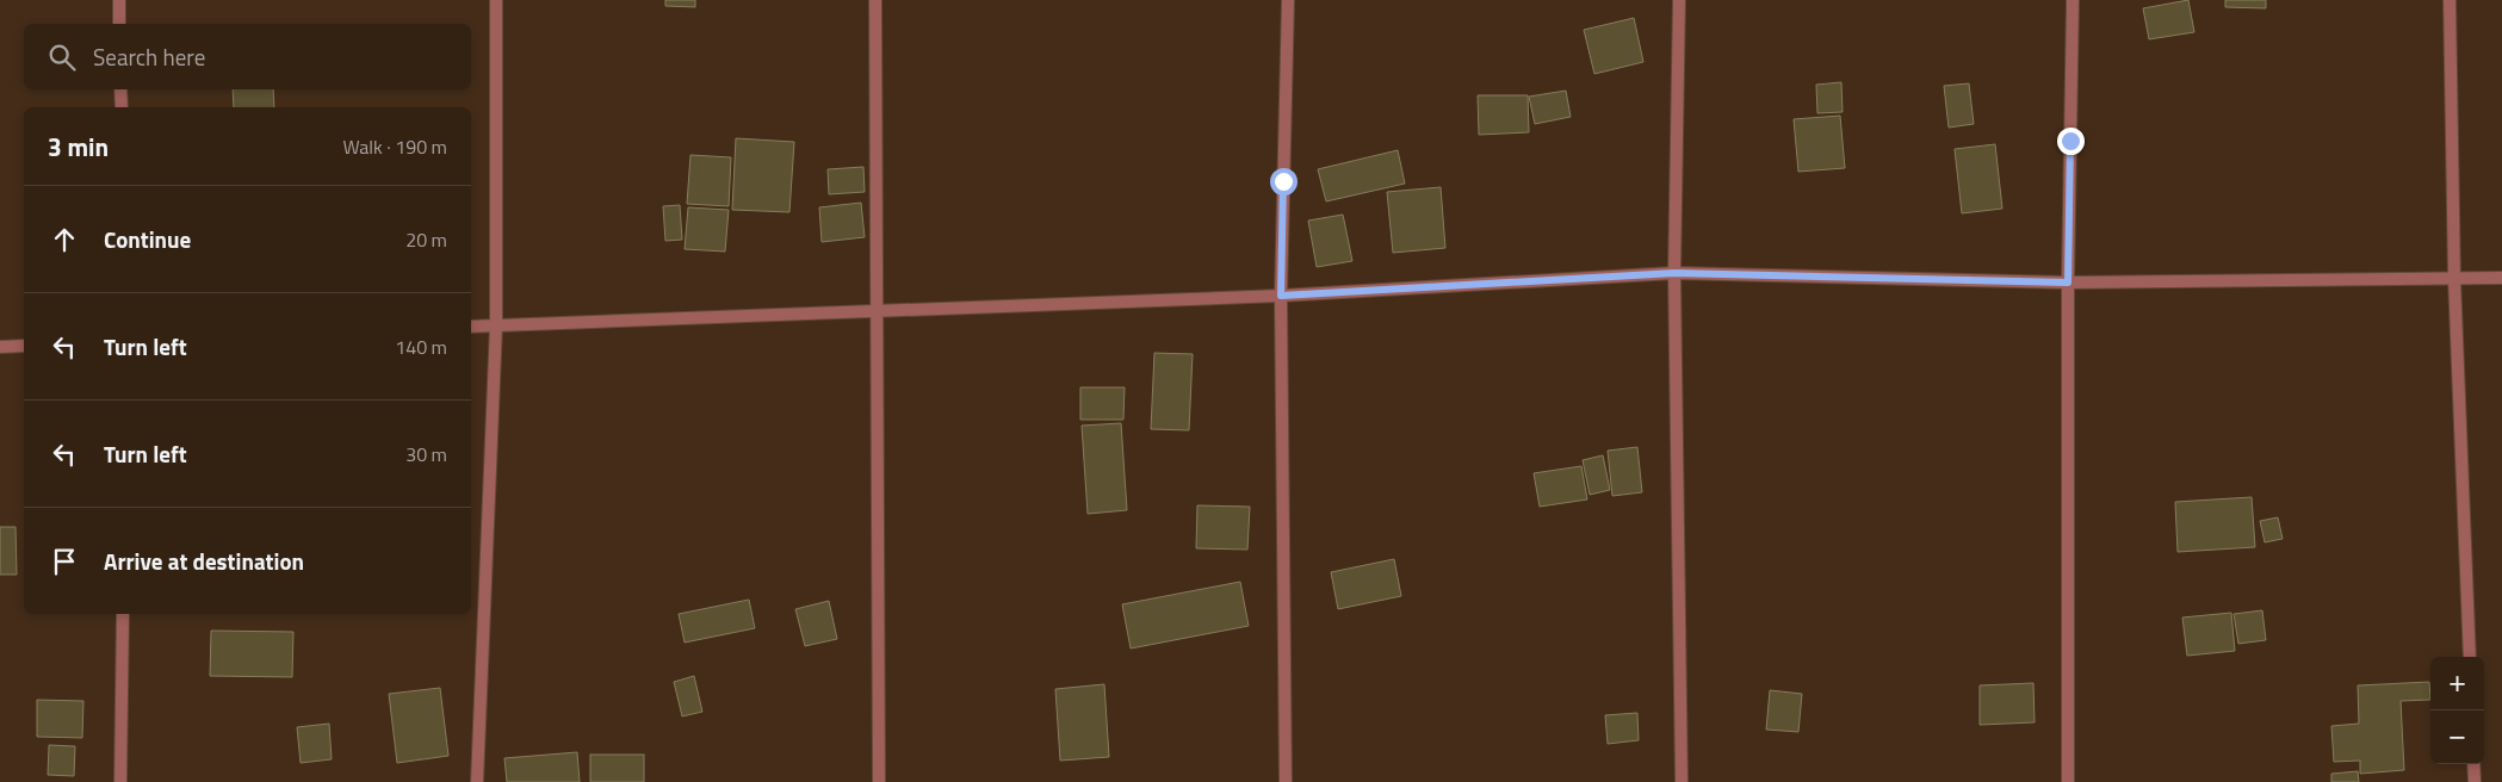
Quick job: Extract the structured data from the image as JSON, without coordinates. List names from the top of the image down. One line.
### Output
{"page":{"search":"Search here","heading":["3 min","Walk · 190 m"],"list":[["Continue","20 m"],["Turn left","140 m"],["Turn left","30 m"],"Arrive at destination"],"map_buttons":["+","−"]}}
